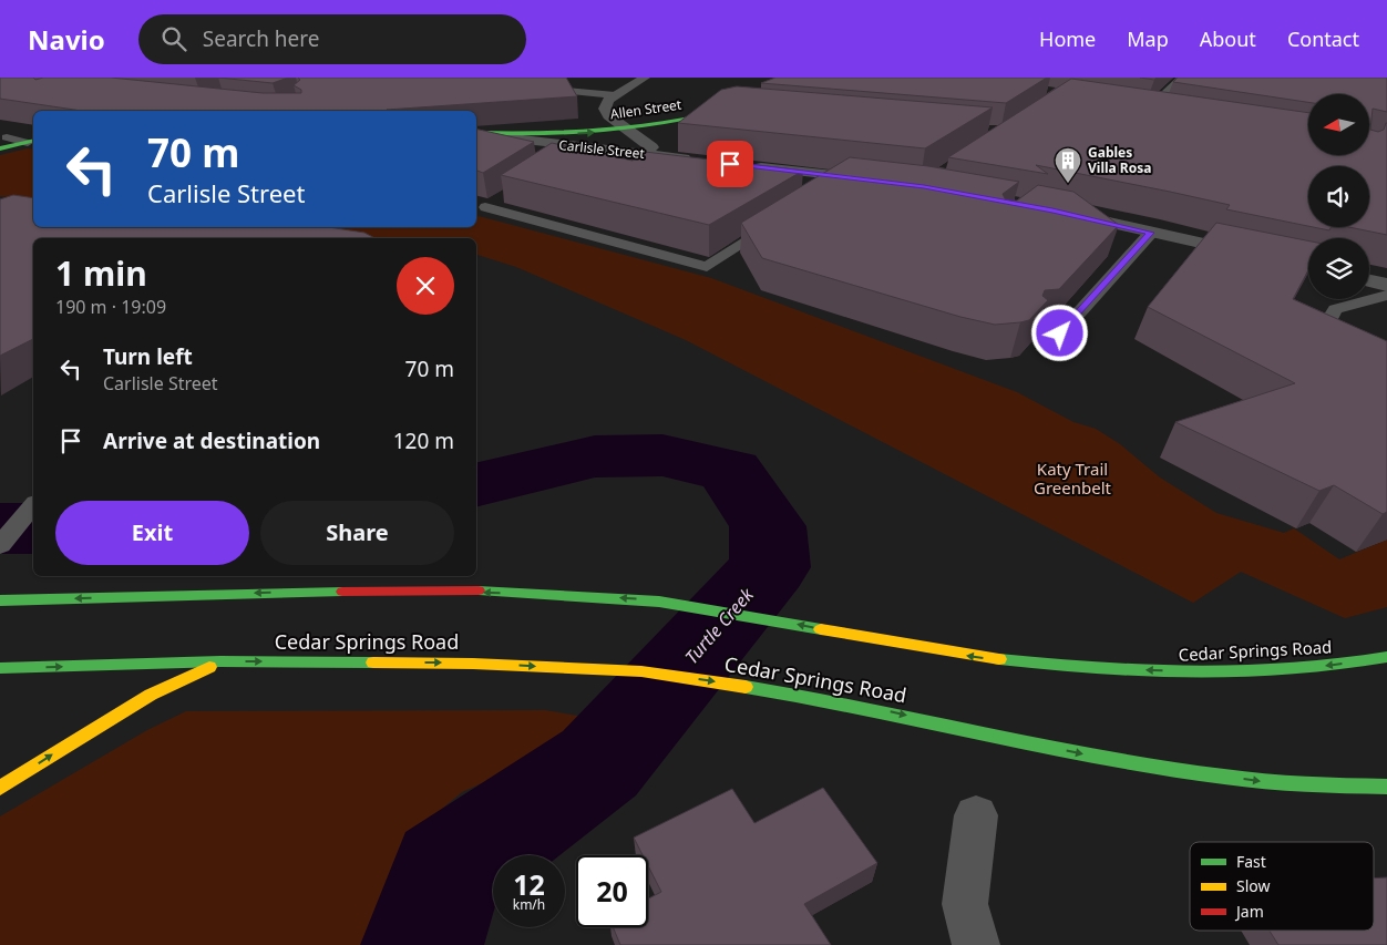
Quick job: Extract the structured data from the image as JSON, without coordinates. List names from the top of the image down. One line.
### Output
{"streets":{"main road":["Allen Street","Cedar Springs Road"],"street":["Carlisle Street"]},"one_way":["Allen Street"],"water":["Turtle Creek"],"parks":["Katy Trail Greenbelt"],"places":{"building":["Gables Villa Rosa"]},"legend":["Fast","Slow","Jam"],"north":"left","page":{"header":"Navio","search":"Search here","nav":["Home","Map","About","Contact"],"turn":["70 m","Carlisle Street"],"heading":["1 min","190 m · 19:09"],"list":[{"name":"Turn left","note":"Carlisle Street","value":"70 m"},{"name":"Arrive at destination","value":"120 m"}],"buttons":["Exit","Share"],"speed":"12 km/h","limit":"20"}}
